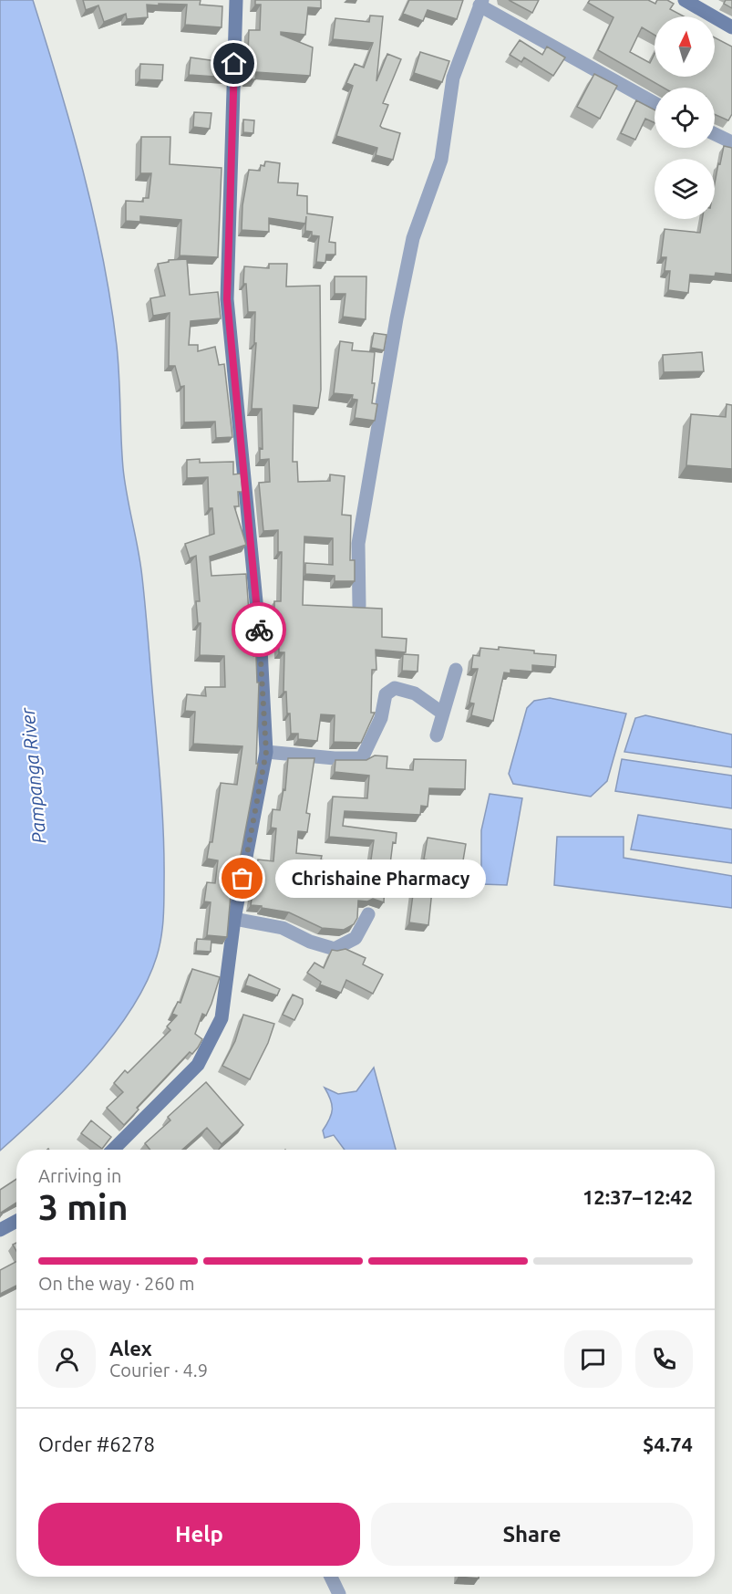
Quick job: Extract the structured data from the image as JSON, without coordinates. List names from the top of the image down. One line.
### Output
{"water":["Pampanga River"],"places":["Chrishaine Pharmacy"],"north":"top","page":{"bubble":"Chrishaine Pharmacy","heading":["3 min","Arriving in","12:37–12:42"],"panel":["Alex","Courier · 4.9","Order #6278","$4.74"],"bar":"On the way · 260 m","buttons":["Help","Share"]}}
